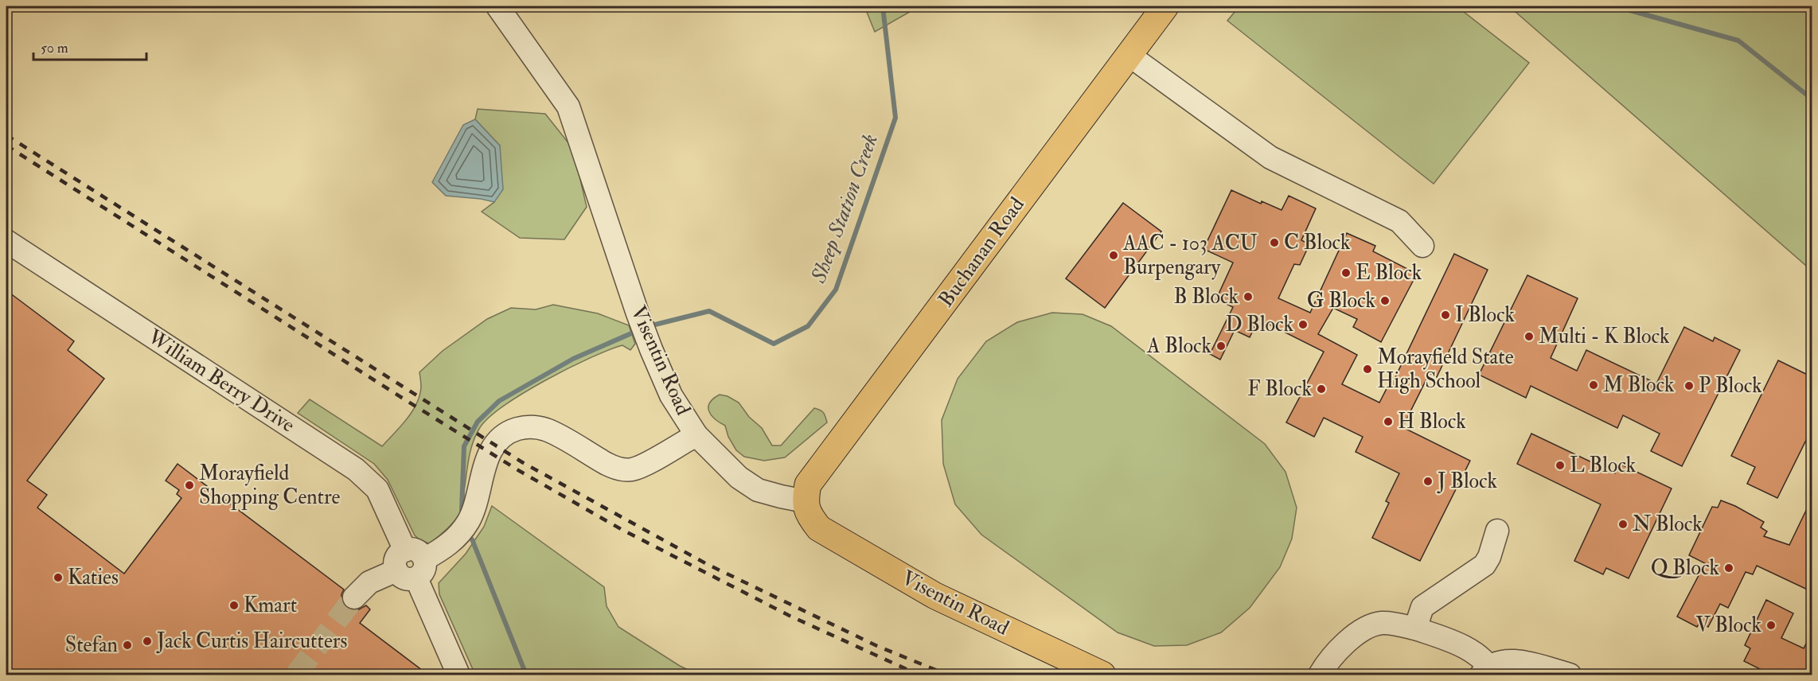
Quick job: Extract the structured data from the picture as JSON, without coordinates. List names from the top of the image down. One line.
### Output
{"streets":{"main road":["Buchanan Road","Visentin Road"],"street":["William Berry Drive"]},"crossings":[["Buchanan Road","Visentin Road"]],"water":["Sheep Station Creek"],"places":["C Block","AAC - 103 ACU Burpengary","E Block","B Block","G Block","I Block","D Block","Multi - K Block","A Block","Morayfield State High School","M Block","P Block","F Block","H Block","L Block","J Block","Morayfield Shopping Centre","N Block","Q Block","Katies","Kmart","V Block","Jack Curtis Haircutters","Stefan"],"scale_bar":"50 m"}
